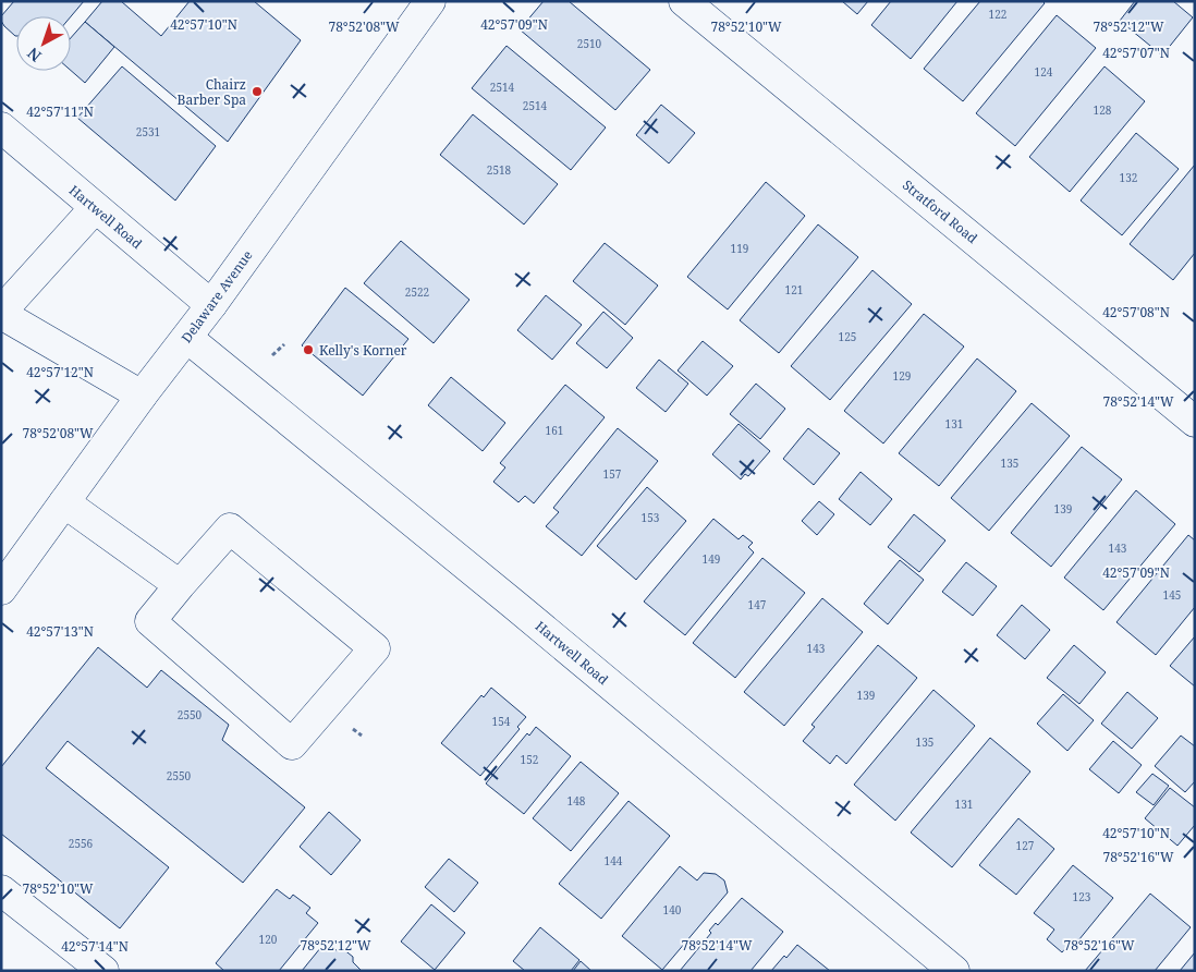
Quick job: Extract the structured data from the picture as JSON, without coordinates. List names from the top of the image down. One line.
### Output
{"streets":{"street":["Stratford Road","Hartwell Road","Delaware Avenue"]},"crossings":[["Hartwell Road","Delaware Avenue"]],"places":["Chairz Barber Spa","Kelly's Korner"],"house_numbers":["122","2510","124","2514","2514","128","2531","2518","132","119","121","2522","125","129","131","161","135","157","139","153","143","149","145","147","143","139","2550","154","135","152","2550","148","131","2556","127","144","123","140","120"],"north":"bottom left","coordinates":["42°57'10\"N","42°57'09\"N","78°52'08\"W","78°52'10\"W","78°52'12\"W","42°57'07\"N","42°57'11\"N","42°57'08\"N","42°57'12\"N","78°52'14\"W","42°57'13\"N","78°52'16\"W","42°57'14\"N"]}
